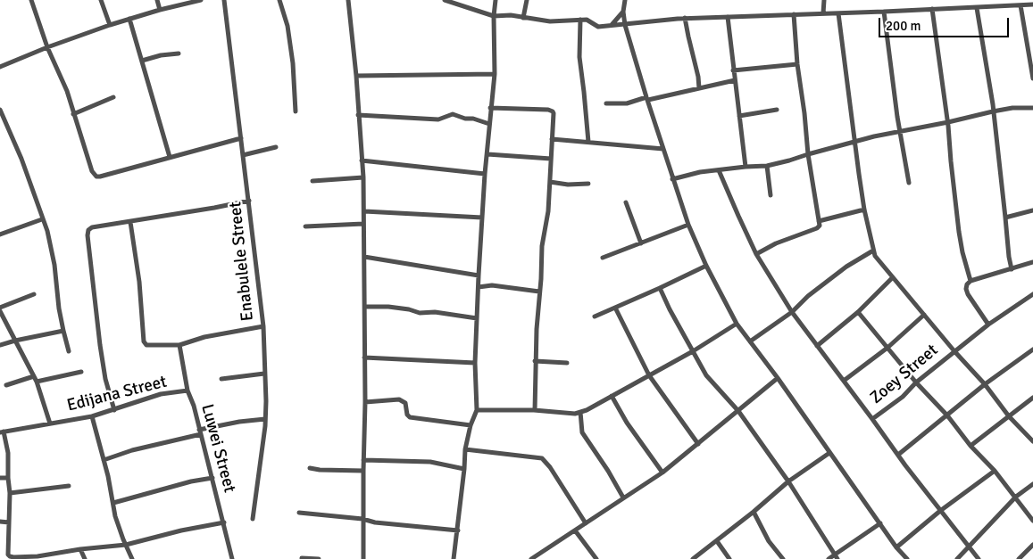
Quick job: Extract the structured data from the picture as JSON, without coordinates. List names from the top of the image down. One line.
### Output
{"streets":{"street":["Enabulele Street","Zoey Street","Edijana Street","Luwei Street"]},"crossings":[["Edijana Street","Luwei Street"]],"scale_bar":"200 m"}
